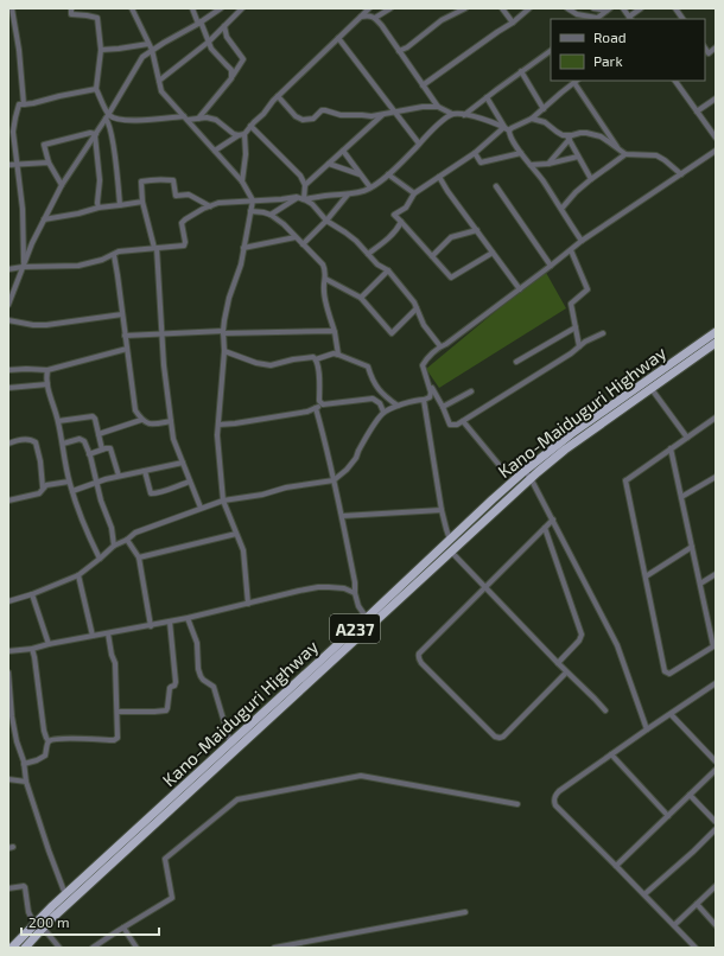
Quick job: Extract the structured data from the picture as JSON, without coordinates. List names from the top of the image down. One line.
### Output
{"streets":{"highway":["Kano-Maiduguri Highway","A237"]},"legend":["Road","Park"],"scale_bar":"200 m"}
